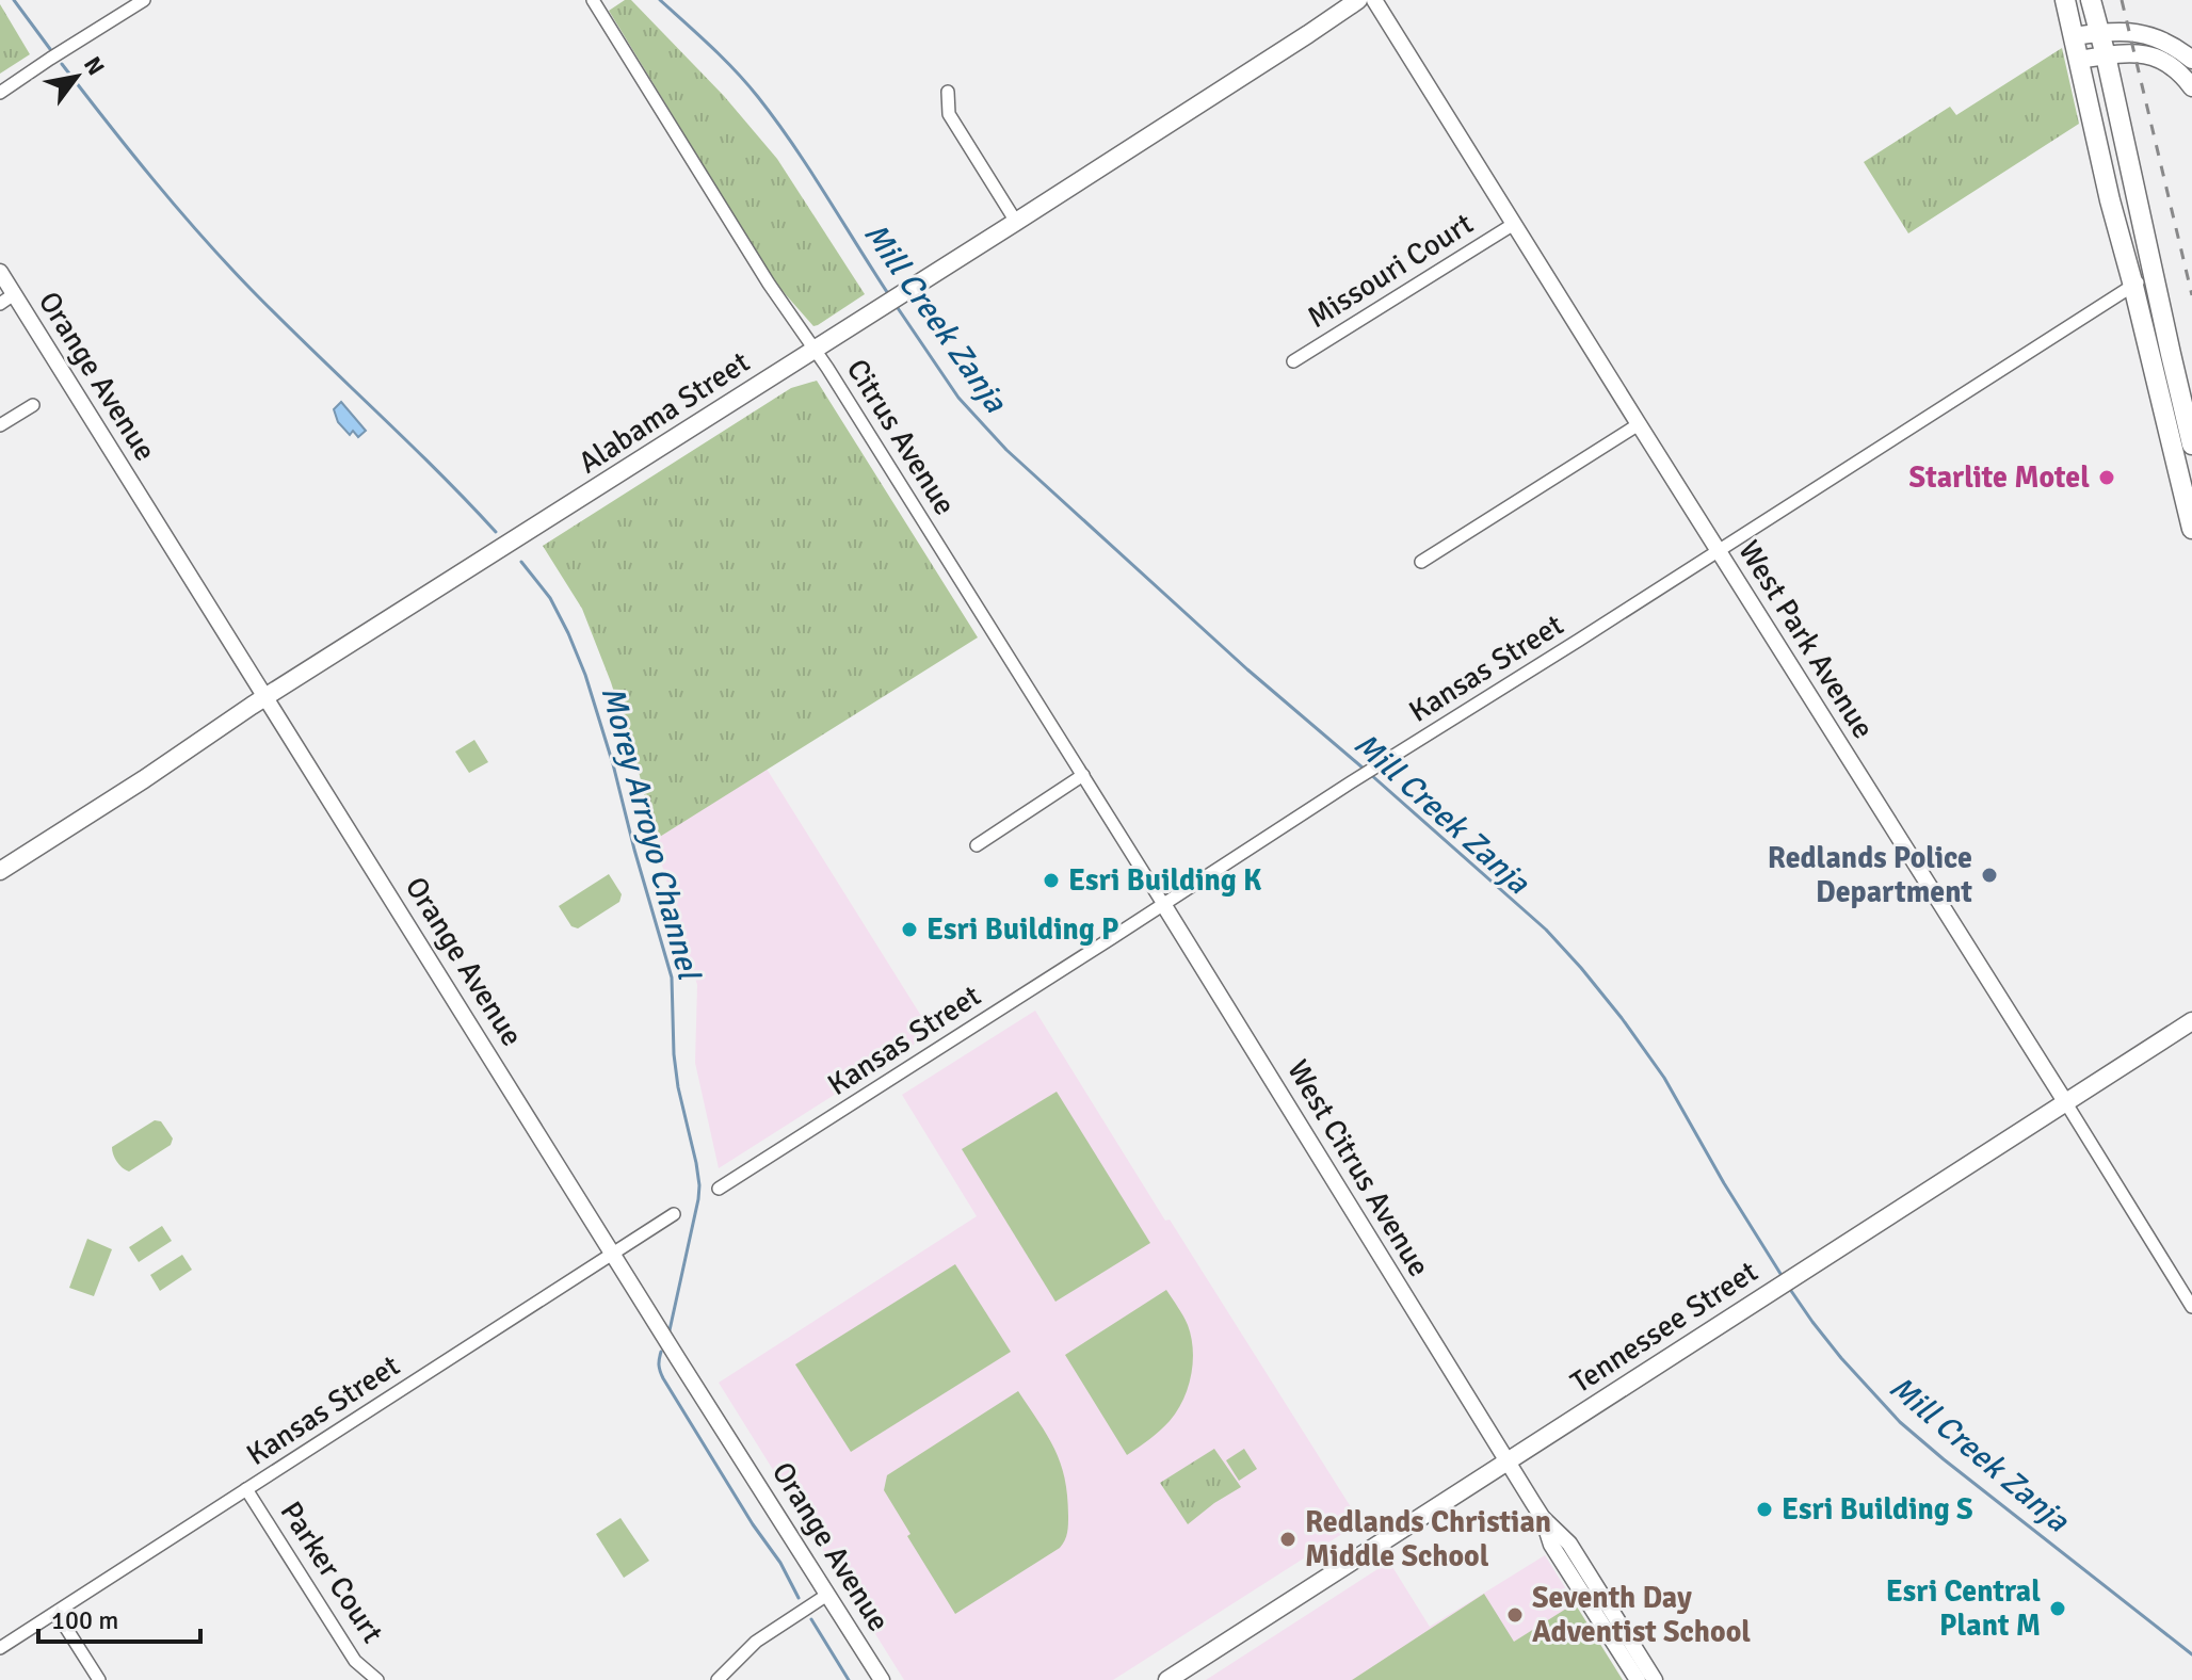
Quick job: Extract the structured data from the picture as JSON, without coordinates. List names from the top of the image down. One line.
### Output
{"streets":{"main road":["Alabama Street","Tennessee Street"],"street":["Missouri Court","Orange Avenue","Citrus Avenue","West Park Avenue","Kansas Street","West Citrus Avenue","Parker Court"]},"crossings":[["Missouri Court","West Park Avenue"],["Orange Avenue","Alabama Street"],["Orange Avenue","Kansas Street"],["Alabama Street","Citrus Avenue"],["Citrus Avenue","Kansas Street"],["Citrus Avenue","West Citrus Avenue"],["West Park Avenue","Kansas Street"],["West Park Avenue","Tennessee Street"],["Kansas Street","West Citrus Avenue"],["Kansas Street","Parker Court"],["West Citrus Avenue","Tennessee Street"]],"water":["Mill Creek Zanja","Morey Arroyo Channel"],"places":["Starlite Motel","Redlands Police Department","Esri Building K","Esri Building P","Esri Building S","Redlands Christian Middle School","Esri Central Plant M","Seventh Day Adventist School"],"scale_bar":"100 m","north":"top right"}
